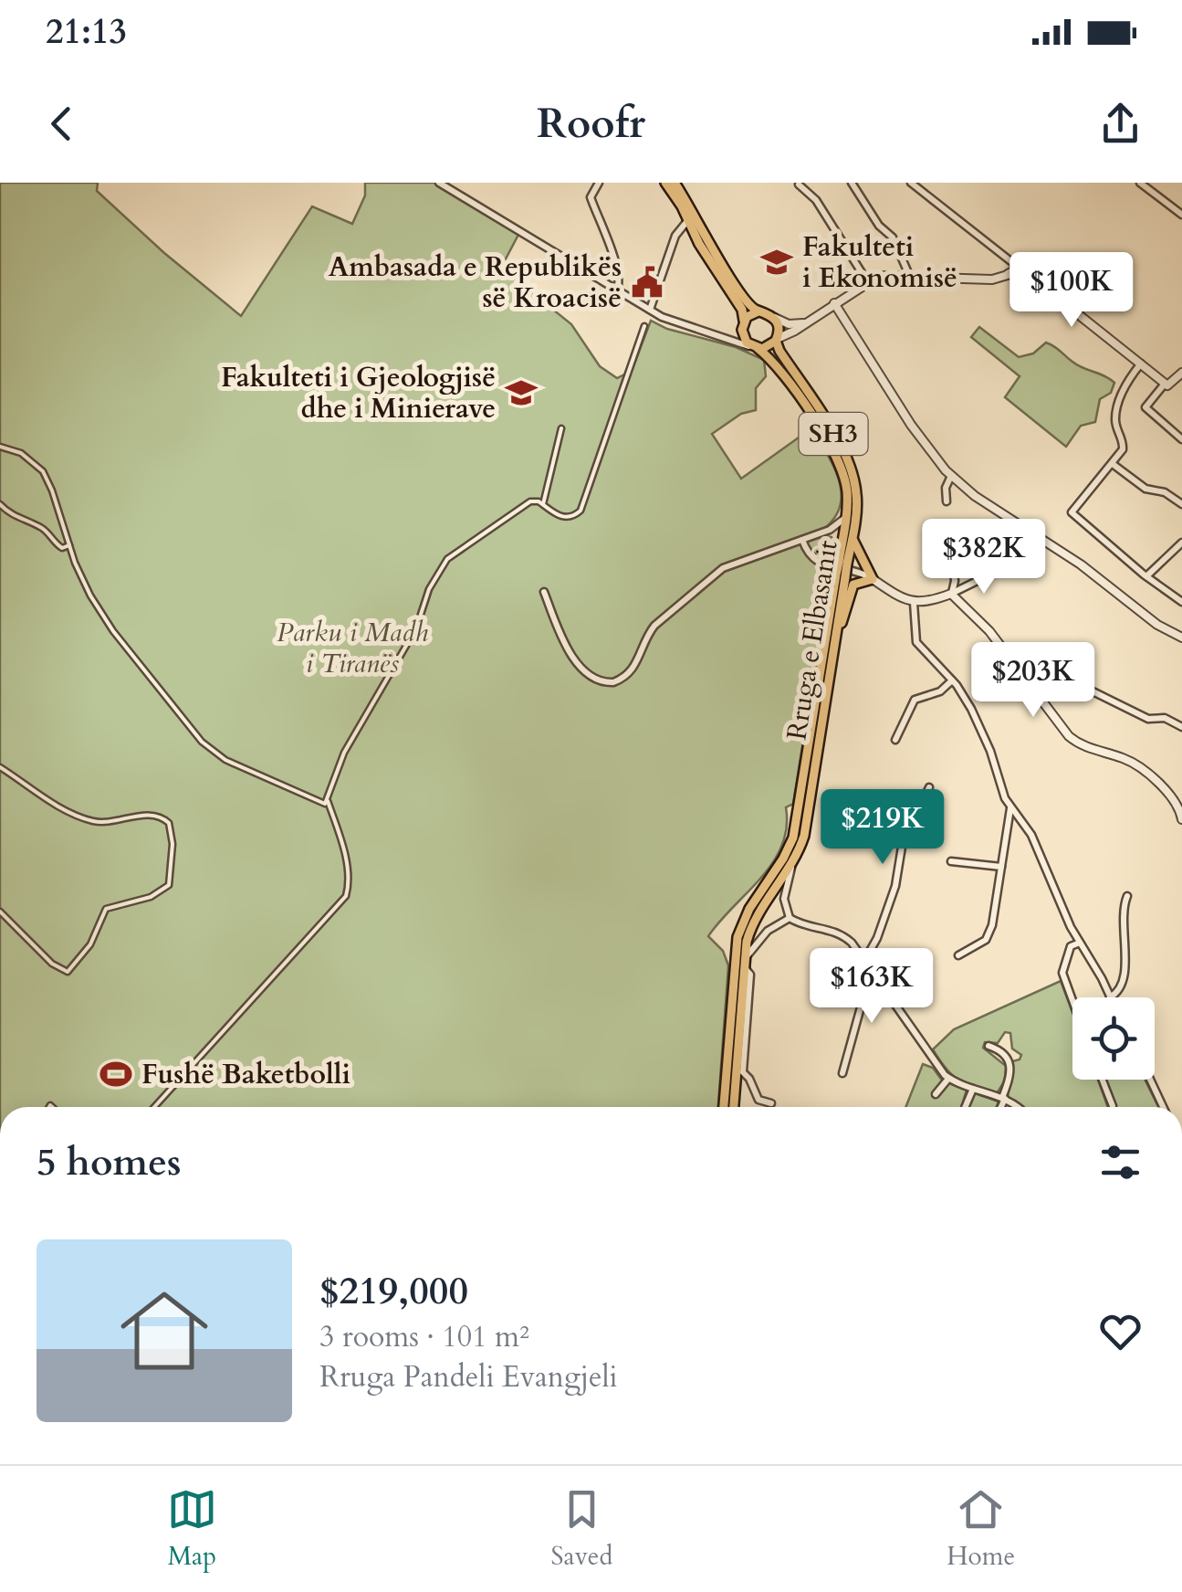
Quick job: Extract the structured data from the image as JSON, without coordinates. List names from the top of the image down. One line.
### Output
{"streets":{"main road":["SH3","Rruga e Elbasanit"]},"crossings":[["SH3","Rruga e Elbasanit"]],"parks":["Parku i Madh i Tiranës"],"places":{"school or university":["Fakulteti i Ekonomisë","Fakulteti i Gjeologjisë dhe i Minierave"],"public building":["Ambasada e Republikës së Kroacisë"],"sports":["Fushë Baketbolli"]},"page":{"status":"21:13","header":"Roofr","price":["$100K","$382K","$203K","$219K","$163K"],"heading":"5 homes","list":[{"name":"$219,000","note":"3 rooms · 101 m² · Rruga Pandeli Evangjeli"}],"tabs":["Map","Saved","Home"]}}
